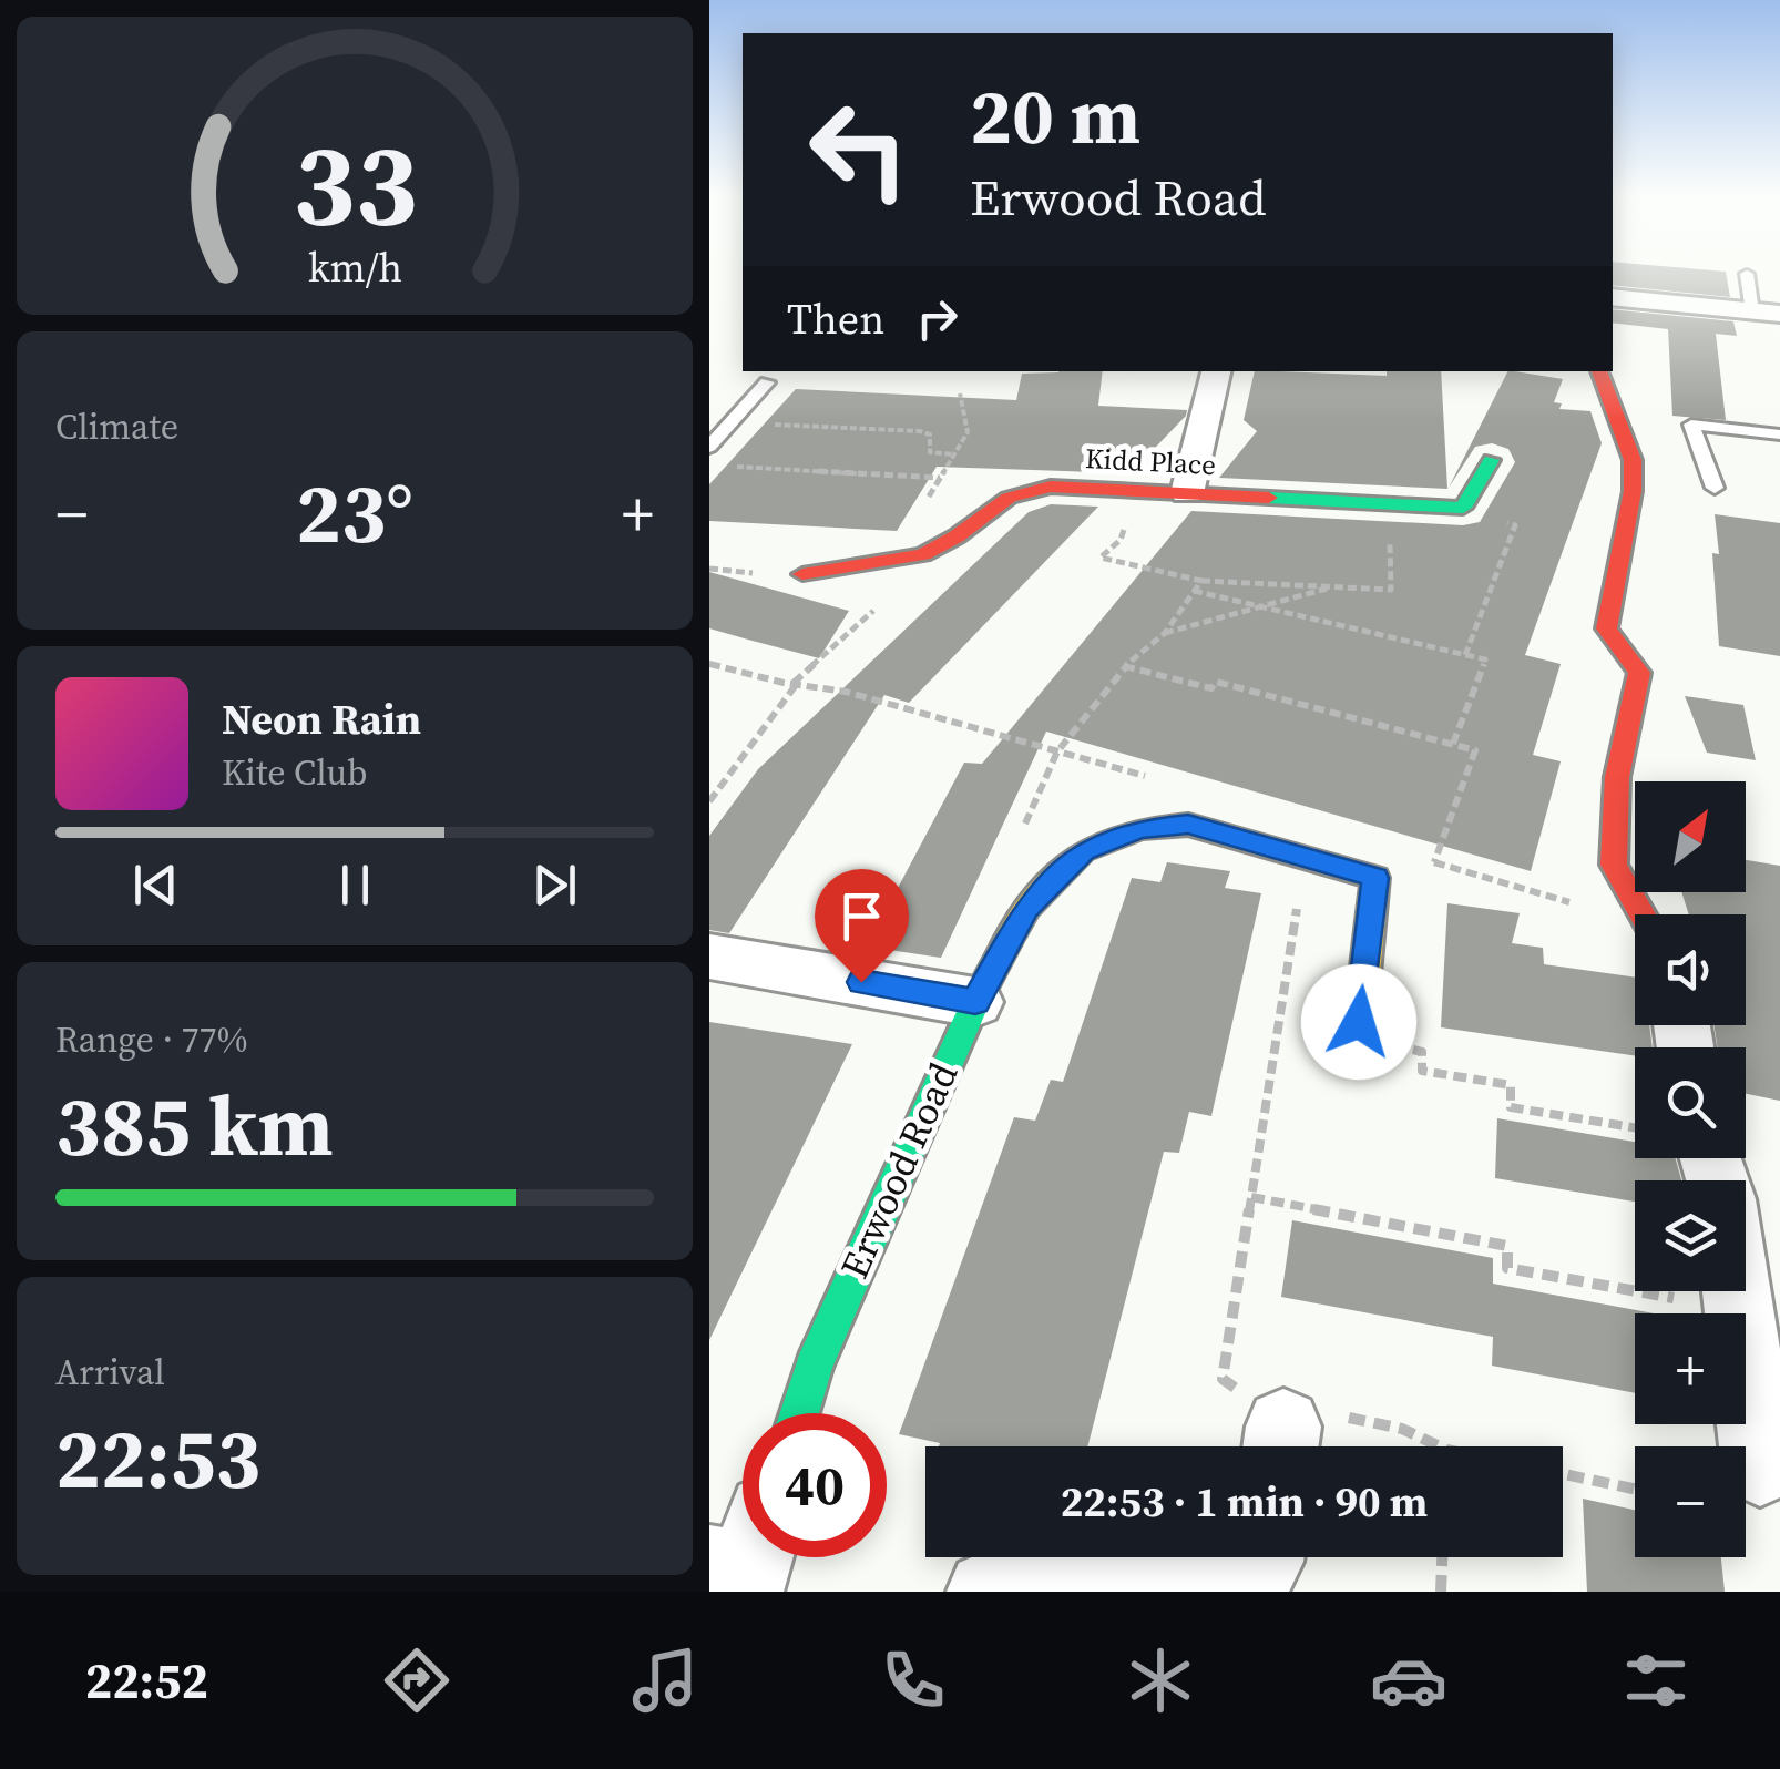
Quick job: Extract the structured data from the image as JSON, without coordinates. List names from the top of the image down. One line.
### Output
{"streets":{"street":["Kidd Place","Erwood Road"]},"north":"top right","page":{"turn":["20 m","Erwood Road"],"then":"Then","tile":["Climate",["Range · 77%","385 km"],["Arrival","22:53"]],"heat":["−","23°","+"],"song":["Neon Rain","Kite Club"],"map_buttons":["+","−"],"limit":"40","trip":"22:53 · 1 min · 90 m","tabs":"22:52","gauge":["33","km/h"]}}
